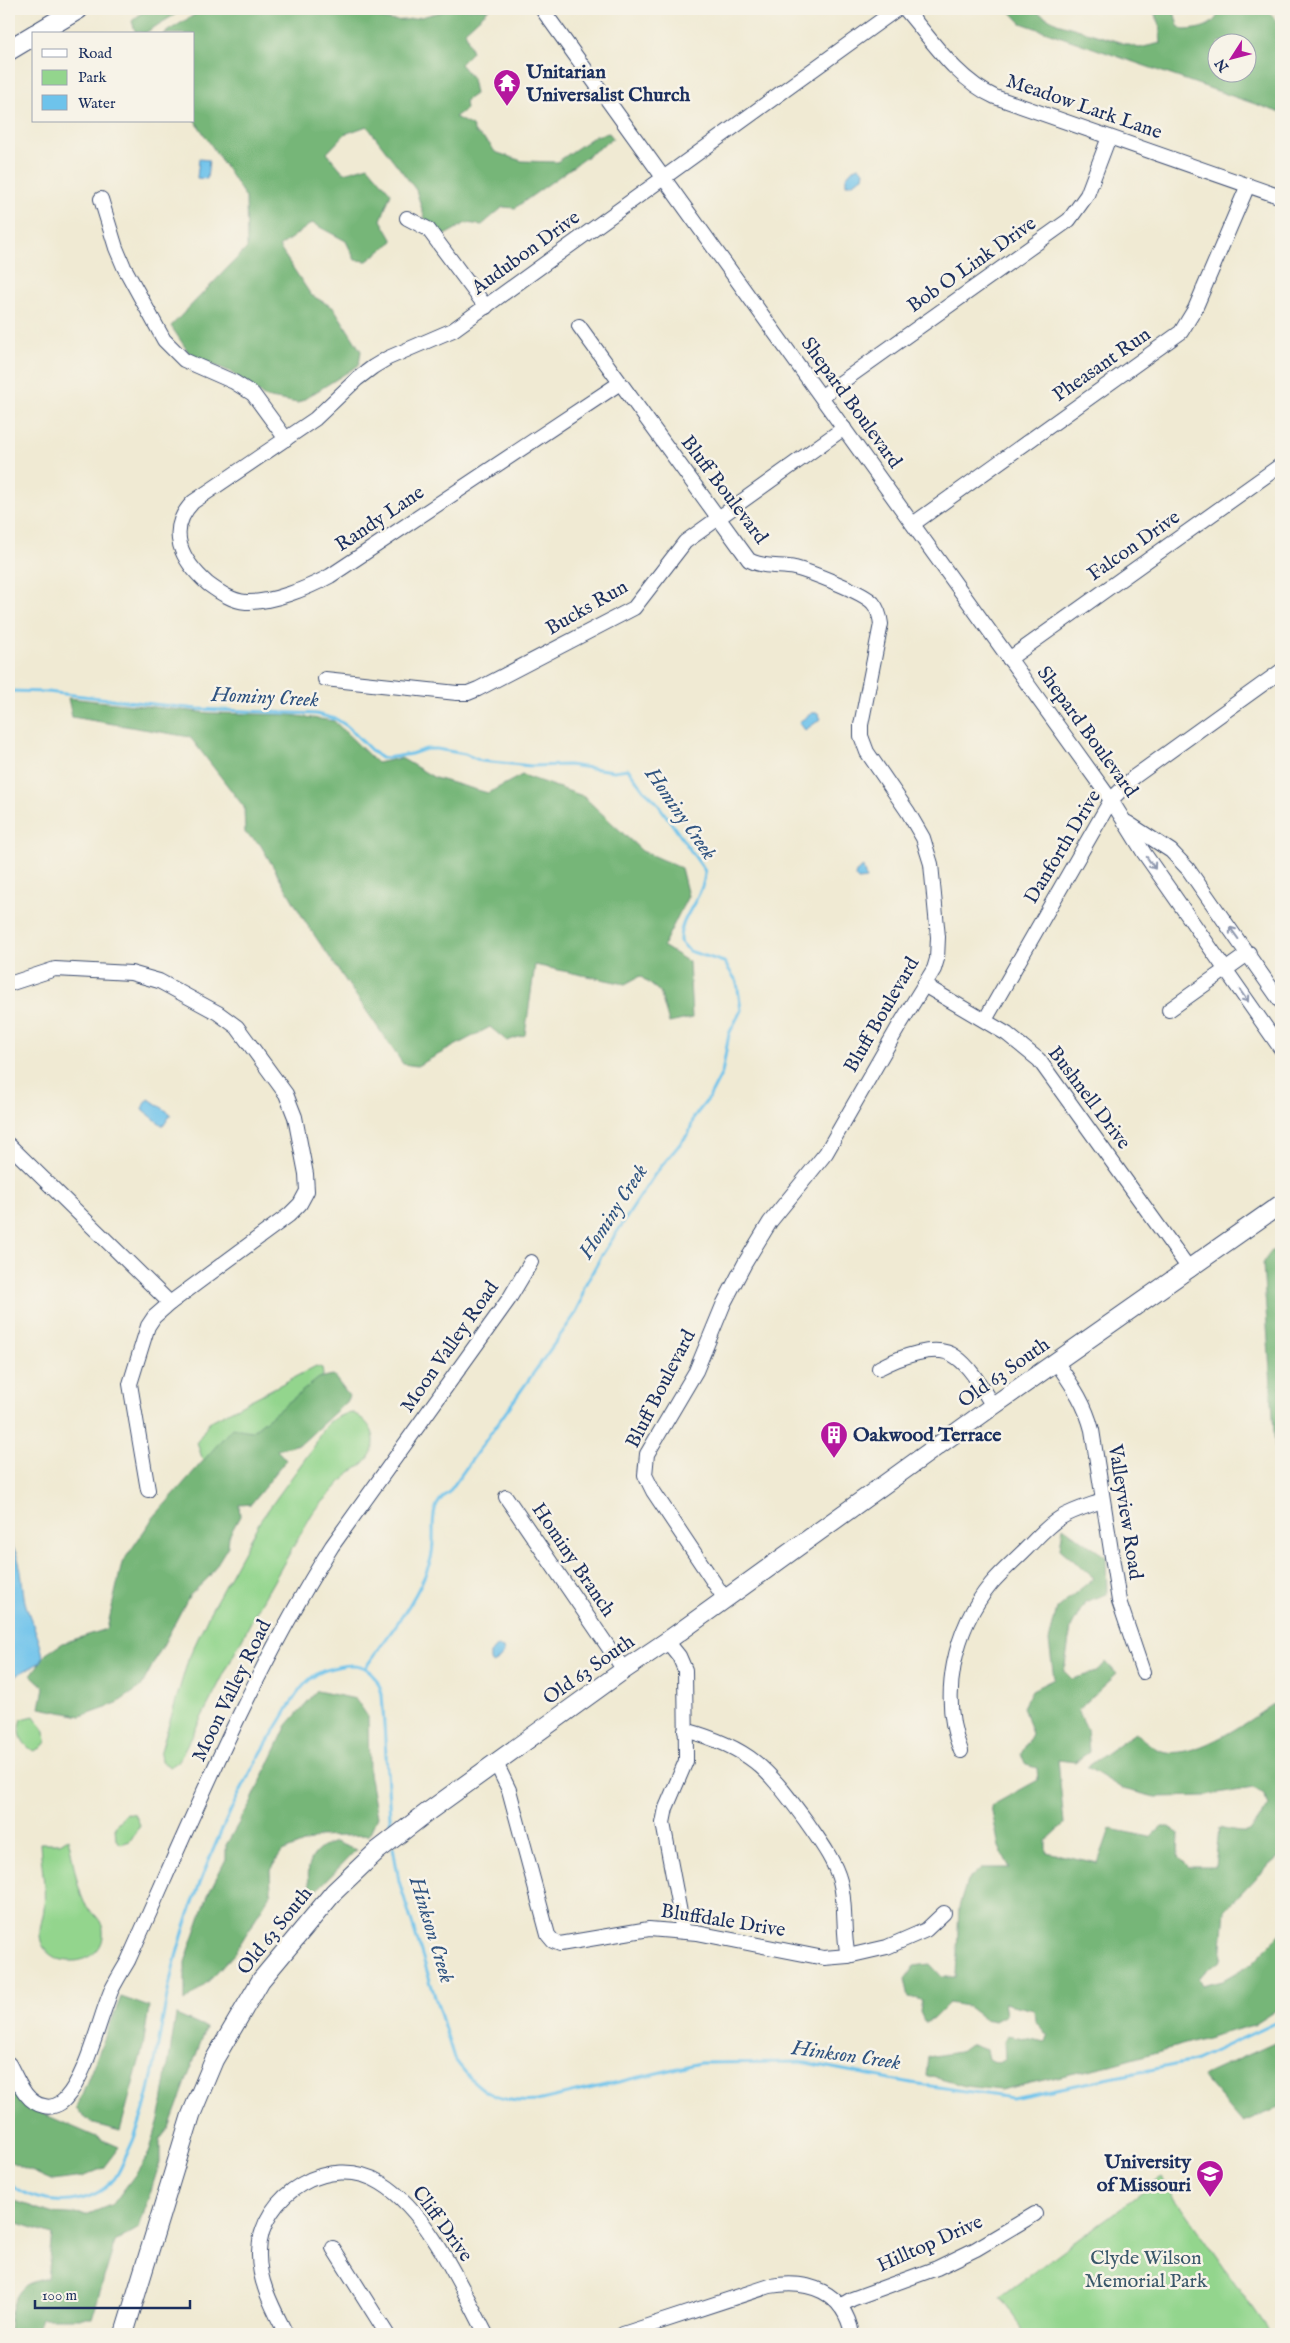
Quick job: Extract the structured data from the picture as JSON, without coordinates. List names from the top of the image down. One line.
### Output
{"streets":{"main road":["Old 63 South"],"street":["Meadow Lark Lane","Audubon Drive","Bob O Link Drive","Pheasant Run","Shepard Boulevard","Bluff Boulevard","Randy Lane","Falcon Drive","Bucks Run","Danforth Drive","Bushnell Drive","Moon Valley Road","Valleyview Road","Hominy Branch","Bluffdale Drive","Cliff Drive","Hilltop Drive"]},"crossings":[["Meadow Lark Lane","Bob O Link Drive"],["Meadow Lark Lane","Pheasant Run"],["Audubon Drive","Shepard Boulevard"],["Audubon Drive","Randy Lane"],["Bob O Link Drive","Shepard Boulevard"],["Pheasant Run","Shepard Boulevard"],["Shepard Boulevard","Falcon Drive"],["Shepard Boulevard","Bucks Run"],["Shepard Boulevard","Danforth Drive"],["Bluff Boulevard","Randy Lane"],["Bluff Boulevard","Bucks Run"],["Bluff Boulevard","Bushnell Drive"],["Bluff Boulevard","Old 63 South"],["Danforth Drive","Bushnell Drive"],["Bushnell Drive","Old 63 South"],["Old 63 South","Valleyview Road"],["Old 63 South","Hominy Branch"],["Old 63 South","Bluffdale Drive"]],"water":["Hominy Creek","Hinkson Creek"],"parks":["Clyde Wilson Memorial Park"],"places":{"temple":["Unitarian Universalist Church"],"building":["Oakwood Terrace"],"school or university":["University of Missouri"]},"legend":["Road","Park","Water"],"scale_bar":"100 m","north":"bottom left"}
